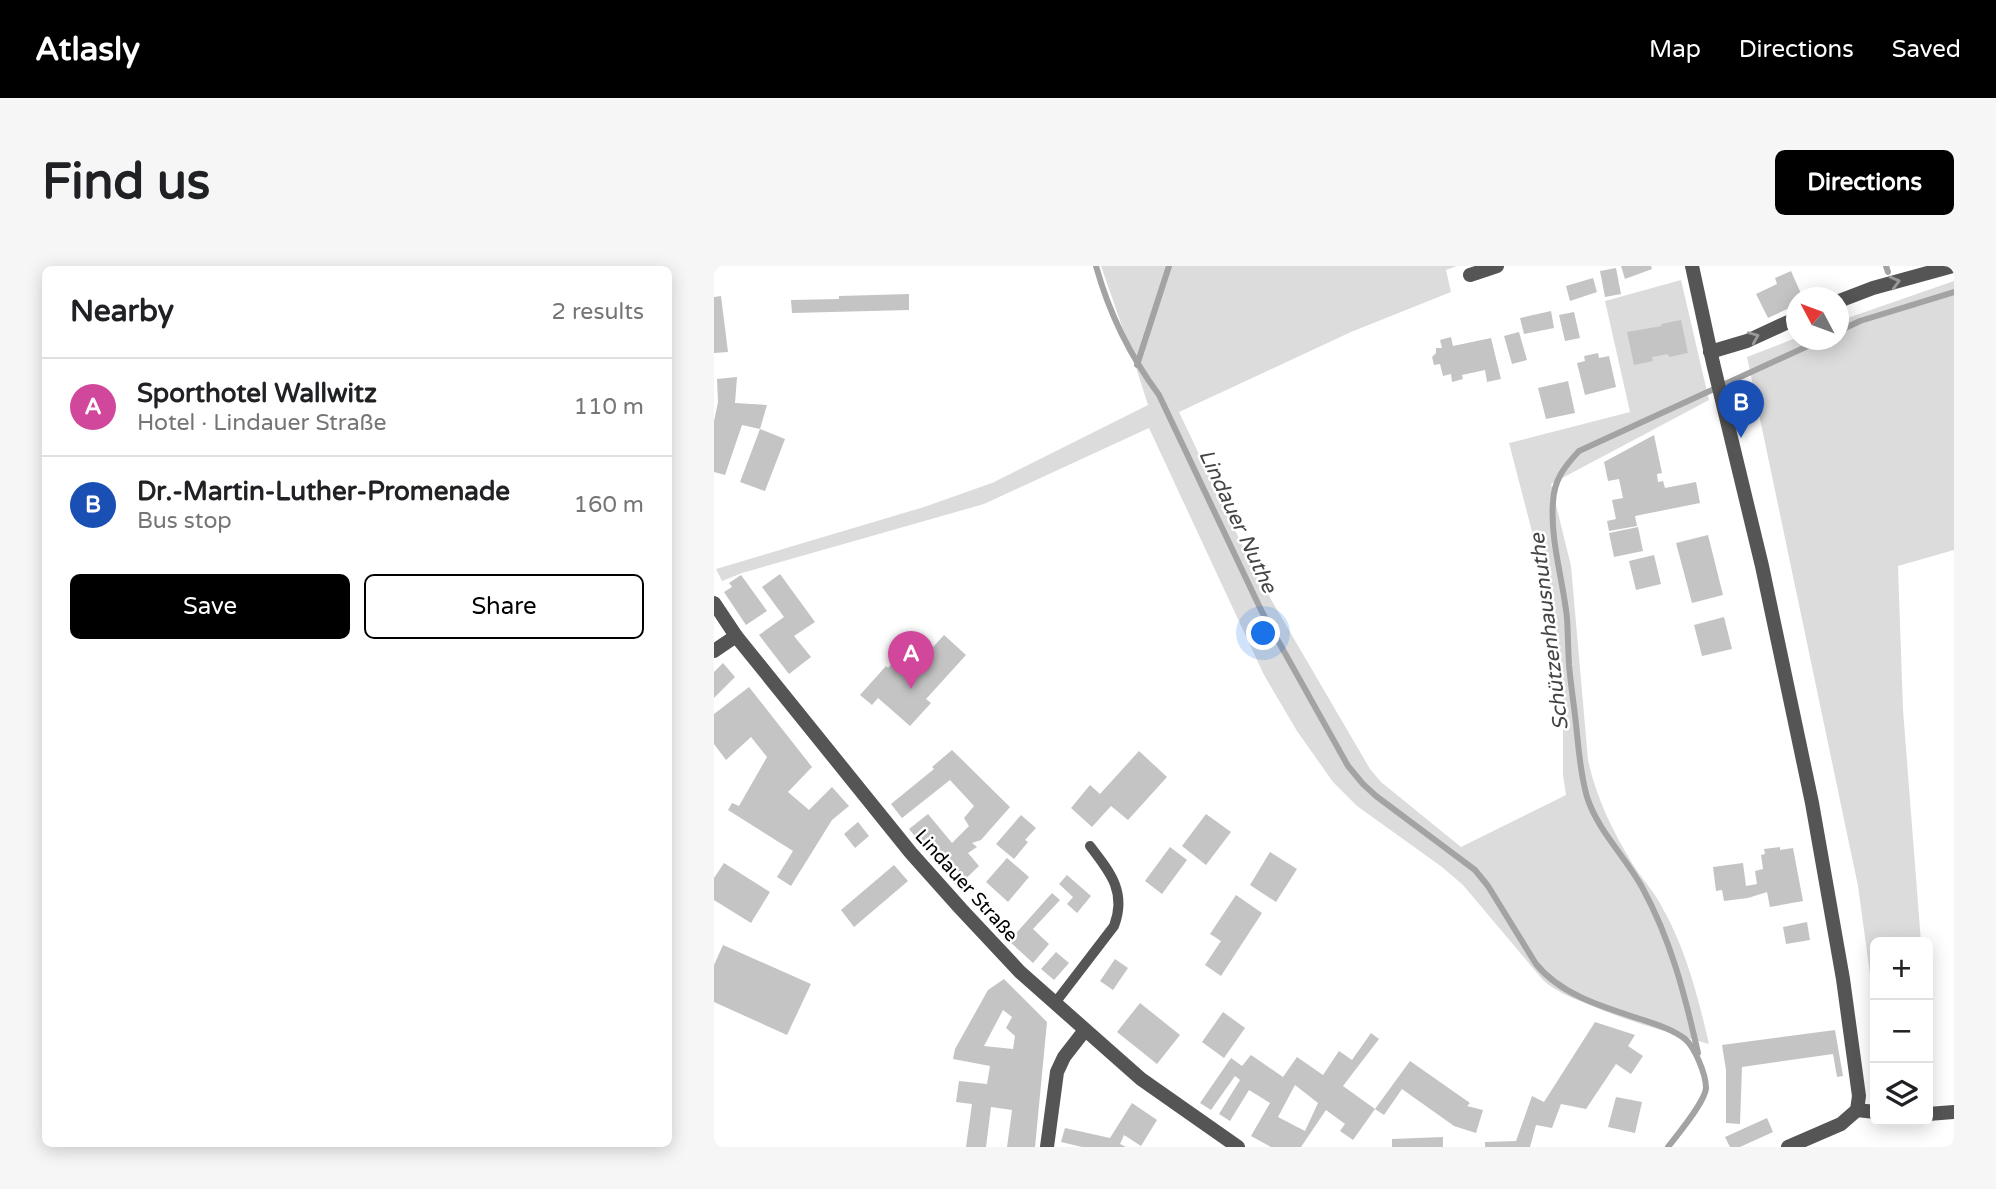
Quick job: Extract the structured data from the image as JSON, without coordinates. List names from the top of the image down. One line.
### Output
{"streets":{"street":["Lindauer Straße"]},"water":["Lindauer Nuthe","Schützenhausnuthe"],"north":"top left","page":{"header":"Atlasly","nav":["Map","Directions","Saved"],"buttons":["Directions",["Save","Share"]],"title":"Find us","heading":["Nearby","2 results"],"list":[{"mark":"A","name":"Sporthotel Wallwitz","note":"Hotel · Lindauer Straße","value":"110 m"},{"mark":"B","name":"Dr.-Martin-Luther-Promenade","note":"Bus stop","value":"160 m"}],"pins":["B","A"],"map_buttons":["+","−"]}}
